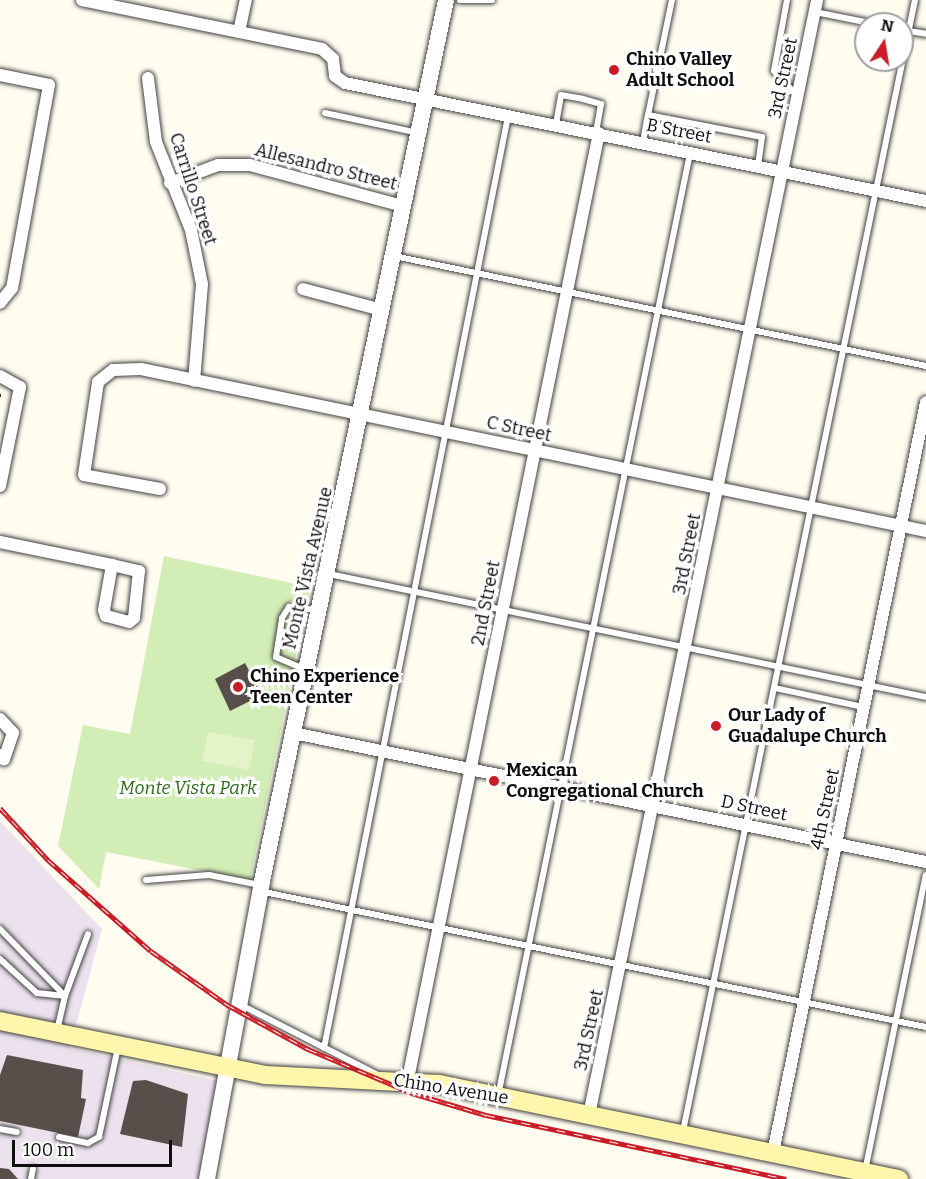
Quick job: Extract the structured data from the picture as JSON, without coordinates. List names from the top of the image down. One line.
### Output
{"streets":{"main road":["Chino Avenue"],"street":["3rd Street","B Street","Allesandro Street","Carrillo Street","C Street","Monte Vista Avenue","2nd Street","D Street","4th Street"]},"crossings":[["3rd Street","B Street"],["3rd Street","C Street"],["3rd Street","D Street"],["3rd Street","Chino Avenue"],["B Street","Monte Vista Avenue"],["B Street","2nd Street"],["Allesandro Street","Carrillo Street"],["Allesandro Street","Monte Vista Avenue"],["Carrillo Street","C Street"],["C Street","Monte Vista Avenue"],["C Street","2nd Street"],["C Street","4th Street"],["Monte Vista Avenue","D Street"],["Monte Vista Avenue","Chino Avenue"],["2nd Street","D Street"],["2nd Street","Chino Avenue"],["D Street","4th Street"],["4th Street","Chino Avenue"]],"parks":["Monte Vista Park"],"places":["Chino Valley Adult School","Chino Experience Teen Center","Our Lady of Guadalupe Church","Mexican Congregational Church"],"scale_bar":"100 m","north":"top"}
